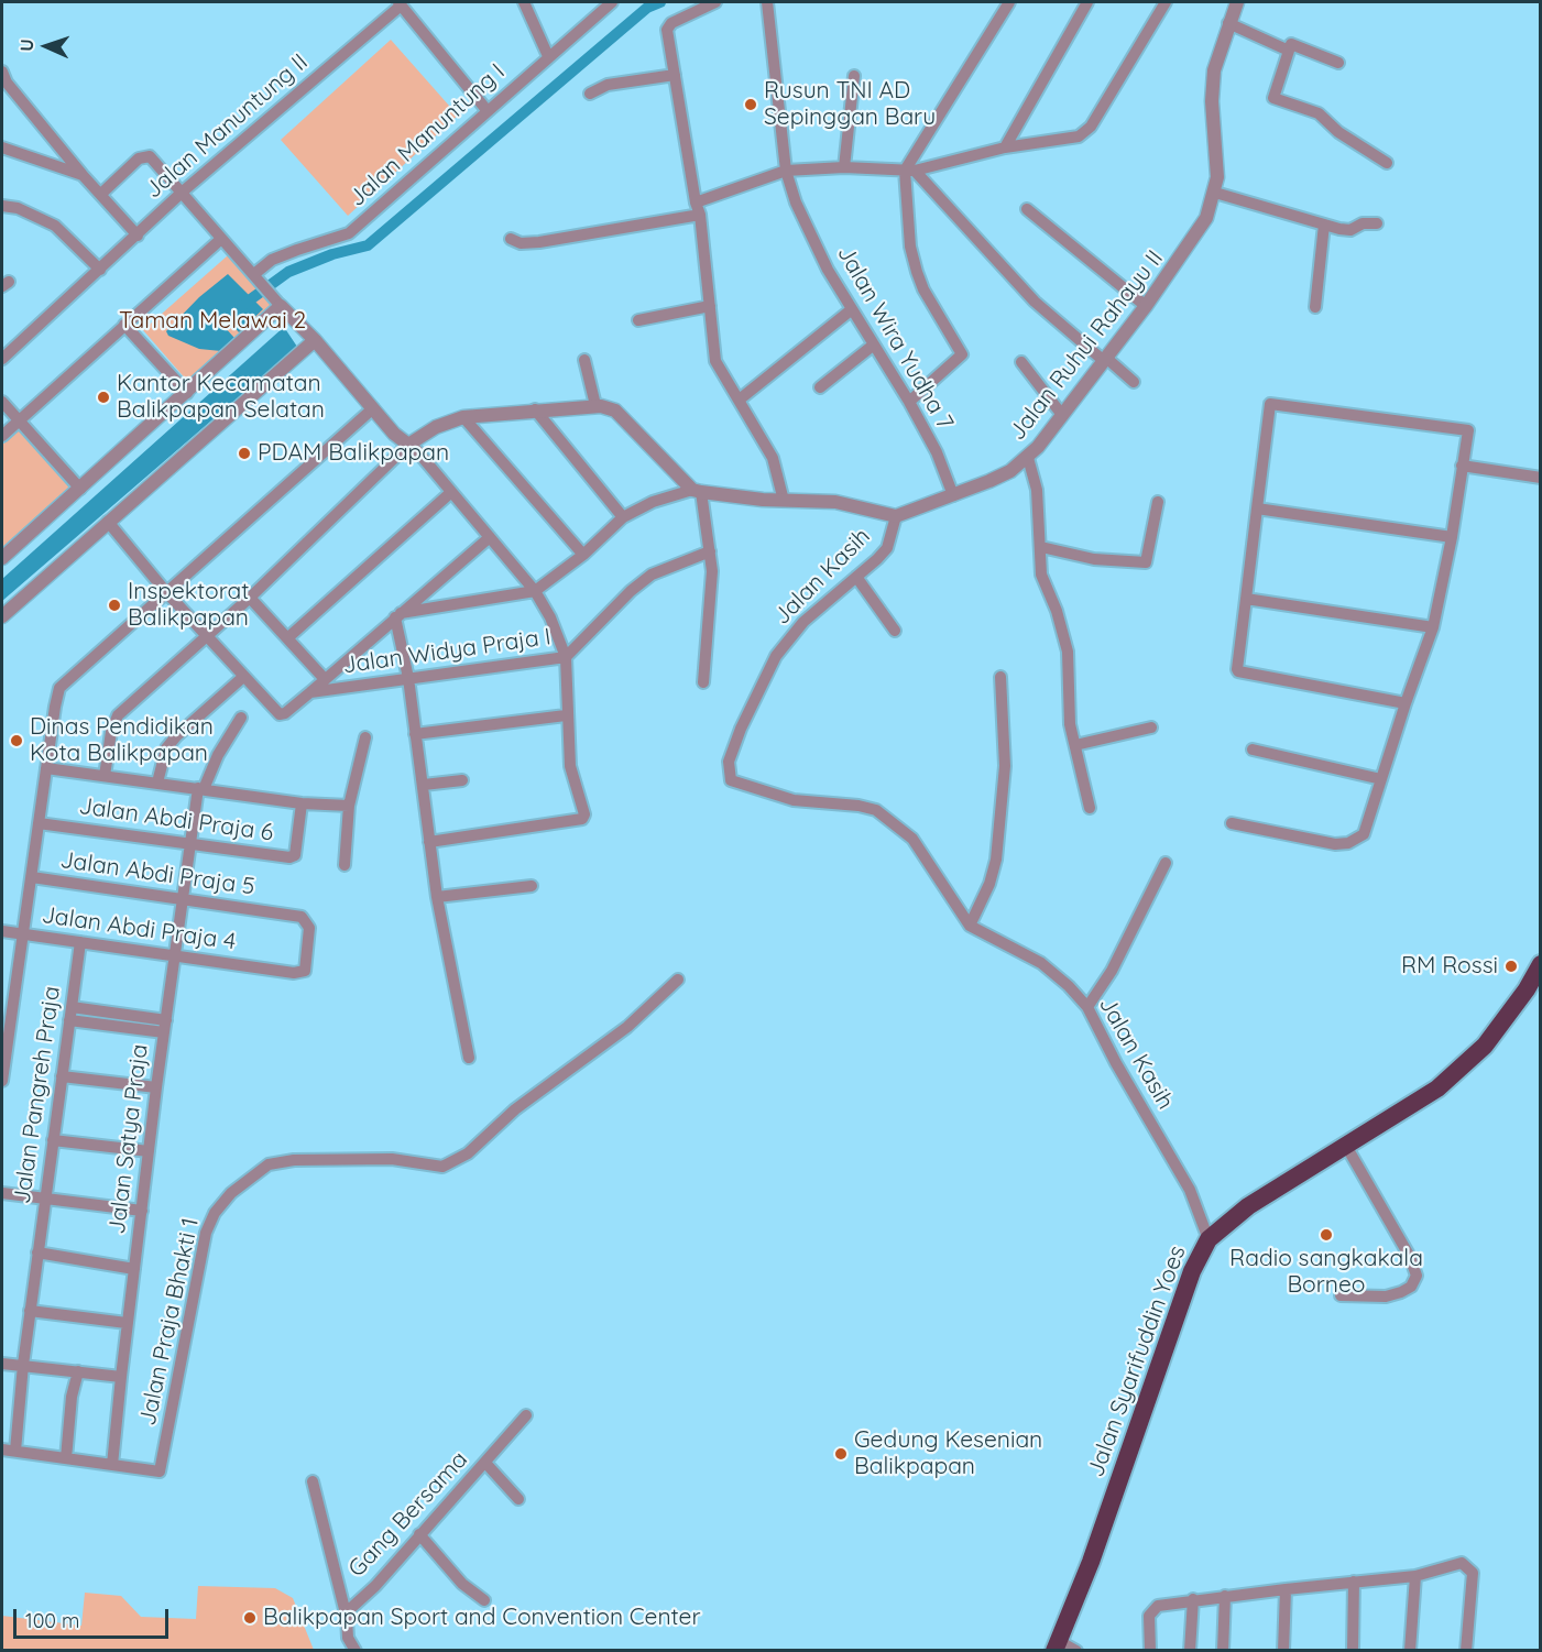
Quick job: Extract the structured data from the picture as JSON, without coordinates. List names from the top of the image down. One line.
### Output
{"streets":{"highway":["Jalan Syarifuddin Yoes"],"street":["Jalan Manuntung II","Jalan Manuntung I","Jalan Wira Yudha 7","Jalan Ruhui Rahayu II","Jalan Kasih","Jalan Widya Praja I","Jalan Abdi Praja 6","Jalan Abdi Praja 5","Jalan Abdi Praja 4","Jalan Pangreh Praja","Jalan Satya Praja","Jalan Praja Bhakti 1","Gang Bersama"]},"crossings":[["Jalan Wira Yudha 7","Jalan Ruhui Rahayu II"],["Jalan Ruhui Rahayu II","Jalan Kasih"],["Jalan Kasih","Jalan Syarifuddin Yoes"],["Jalan Abdi Praja 6","Jalan Satya Praja"],["Jalan Abdi Praja 5","Jalan Abdi Praja 4"],["Jalan Abdi Praja 5","Jalan Satya Praja"],["Jalan Abdi Praja 4","Jalan Pangreh Praja"],["Jalan Abdi Praja 4","Jalan Satya Praja"],["Jalan Pangreh Praja","Jalan Praja Bhakti 1"],["Jalan Satya Praja","Jalan Praja Bhakti 1"]],"parks":["Taman Melawai 2"],"places":["Rusun TNI AD Sepinggan Baru","Kantor Kecamatan Balikpapan Selatan","PDAM Balikpapan","Inspektorat Balikpapan","Dinas Pendidikan Kota Balikpapan","RM Rossi","Radio sangkakala Borneo","Gedung Kesenian Balikpapan","Balikpapan Sport and Convention Center"],"scale_bar":"100 m","north":"left"}
